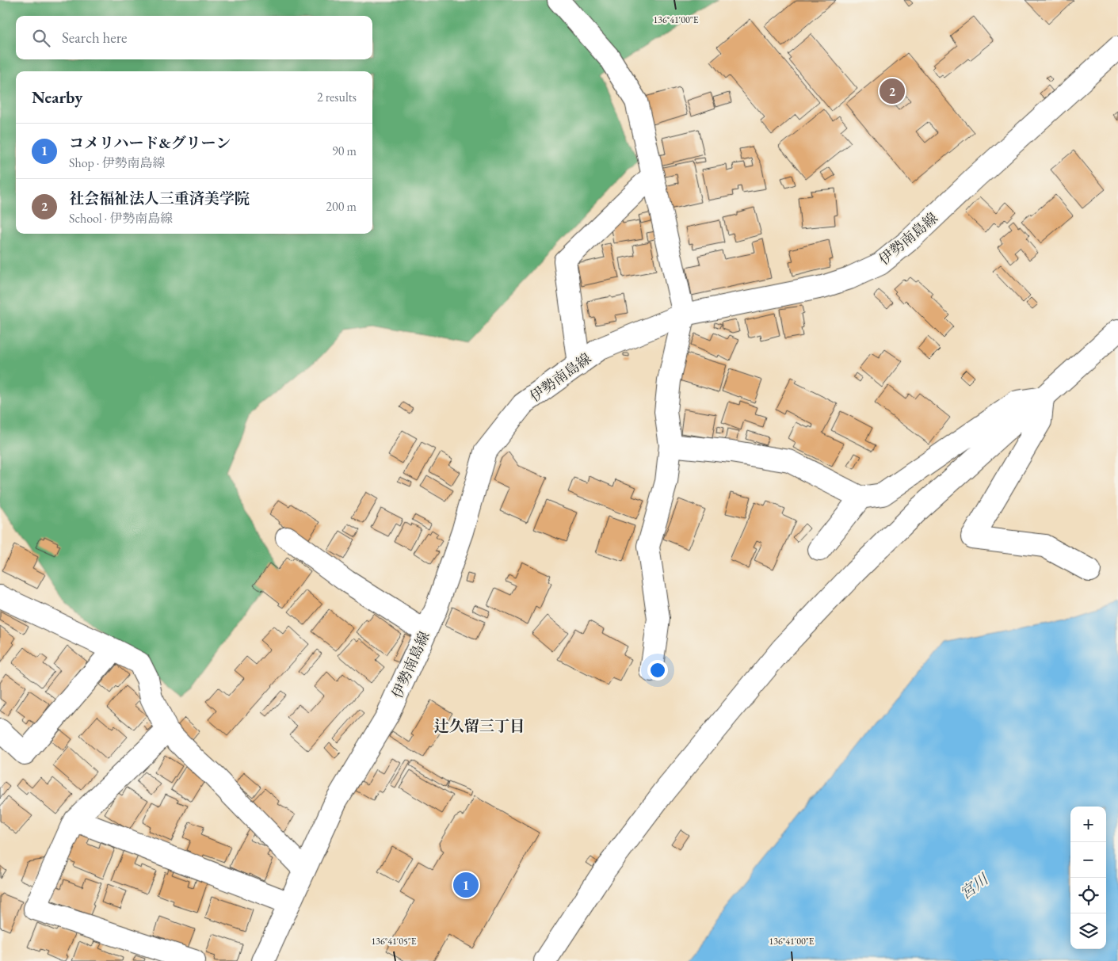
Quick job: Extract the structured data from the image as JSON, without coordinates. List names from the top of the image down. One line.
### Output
{"streets":{"street":["伊勢南島線"]},"districts":["辻久留三丁目"],"water":["宮川"],"page":{"search":"Search here","heading":["Nearby","2 results"],"pins":["2","1"],"list":[{"mark":"1","name":"コメリハード&グリーン","note":"Shop · 伊勢南島線","value":"90 m"},{"mark":"2","name":"社会福祉法人三重済美学院","note":"School · 伊勢南島線","value":"200 m"}],"map_buttons":["+","−"]},"coordinates":["136°41'00\"E","136°41'05\"E"]}
